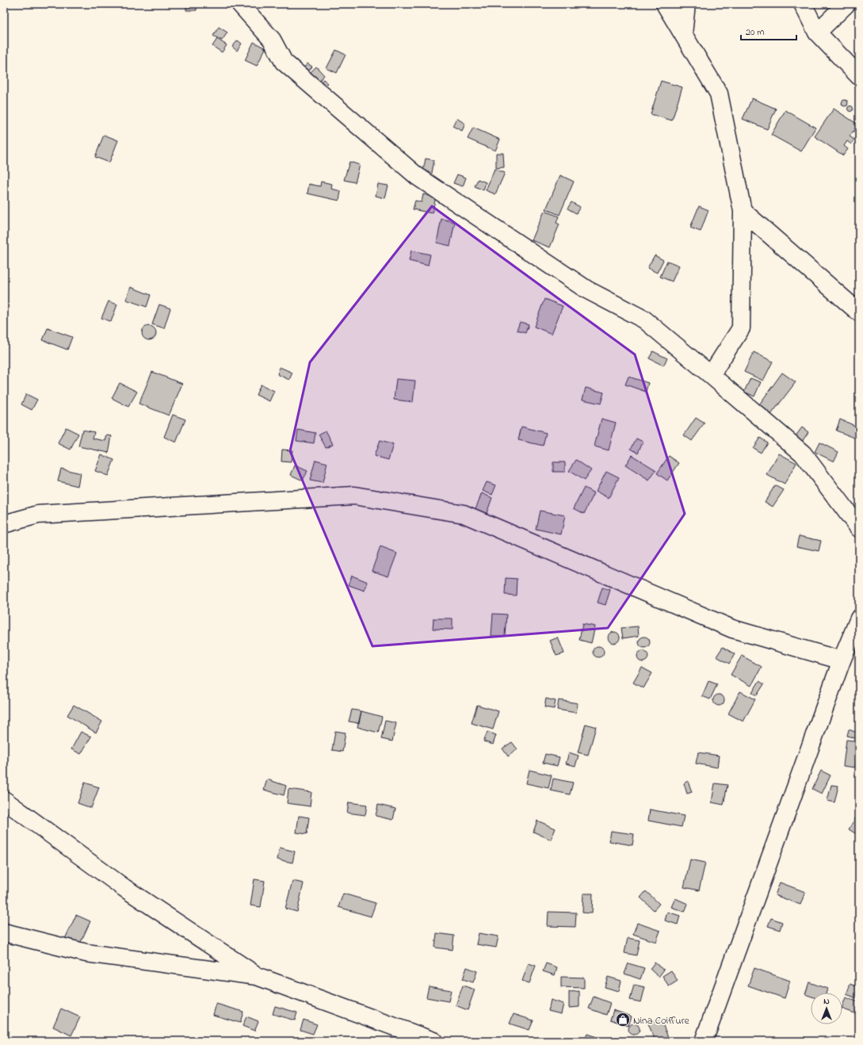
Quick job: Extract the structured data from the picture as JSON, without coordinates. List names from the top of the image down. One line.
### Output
{"places":{"shop":["Nina Coiffure"]},"scale_bar":"20 m","north":"top"}
